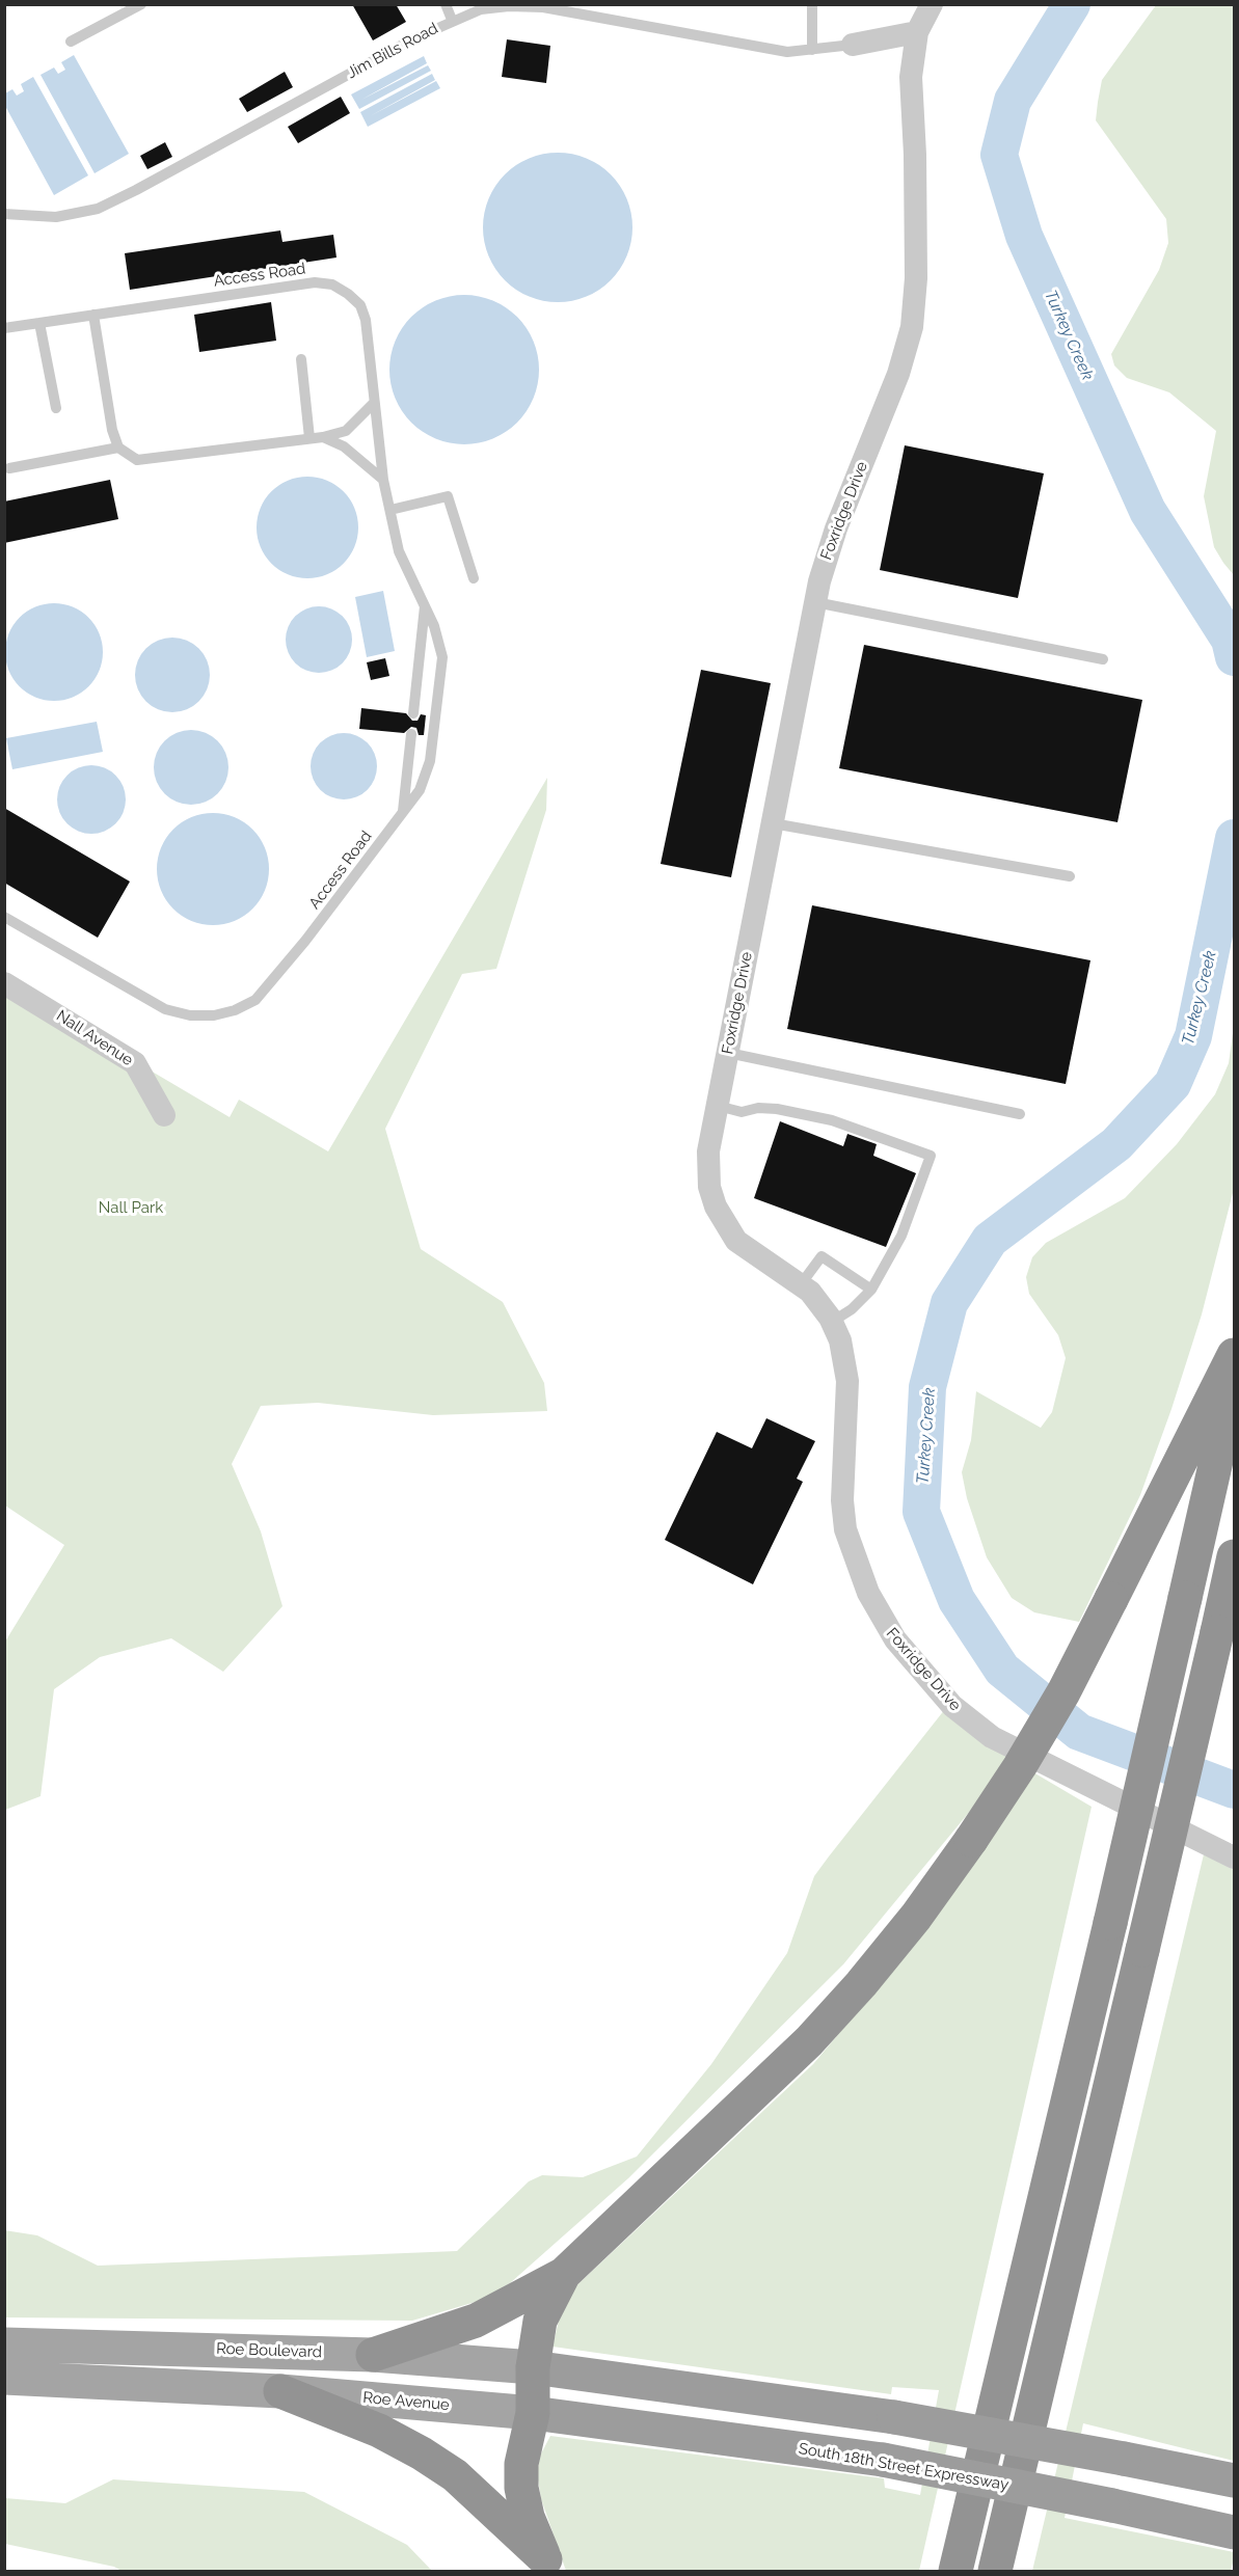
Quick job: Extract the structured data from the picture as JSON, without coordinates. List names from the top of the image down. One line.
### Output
{"streets":{"highway":["South 18th Street Expressway"],"main road":["Roe Boulevard","Roe Avenue"],"street":["Jim Bills Road","Foxridge Drive","Nall Avenue"],"lane":["Access Road"]},"crossings":[["Jim Bills Road","Foxridge Drive"],["Roe Avenue","South 18th Street Expressway"]],"water":["Turkey Creek"],"parks":["Nall Park"]}
